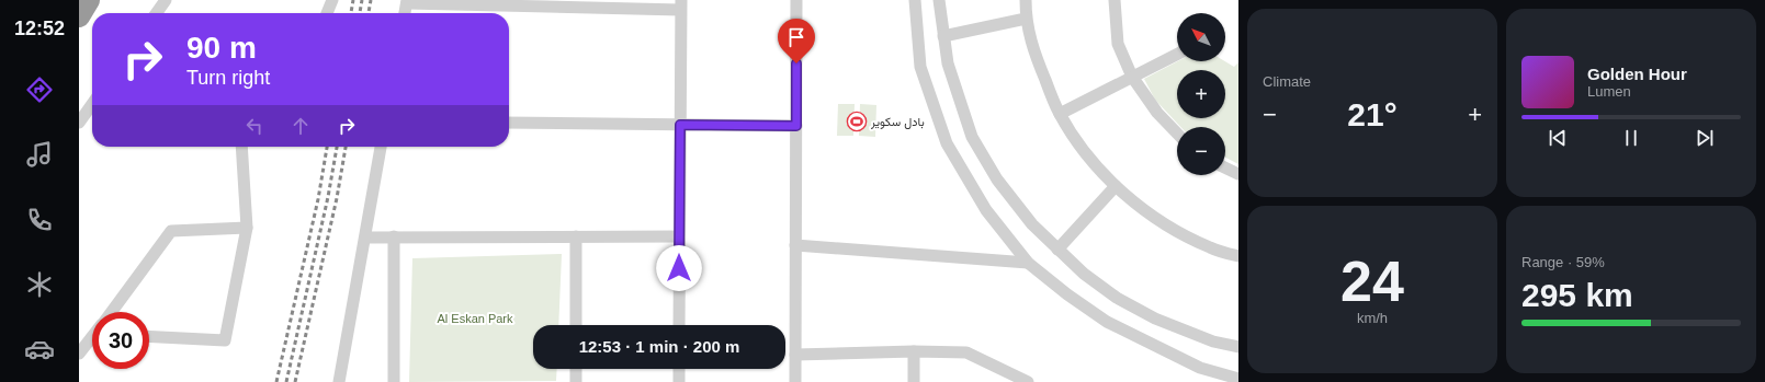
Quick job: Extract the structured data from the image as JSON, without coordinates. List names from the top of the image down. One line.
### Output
{"parks":["Al Eskan Park"],"places":{"sports":["بادل سكوير"]},"north":"top left","page":{"tabs":"12:52","tile":["Climate",["24","km/h"],["Range · 59%","295 km"]],"map_buttons":["+","−"],"turn":["90 m","Turn right"],"song":["Golden Hour","Lumen"],"heat":["−","21°","+"],"limit":"30","trip":"12:53 · 1 min · 200 m"}}
